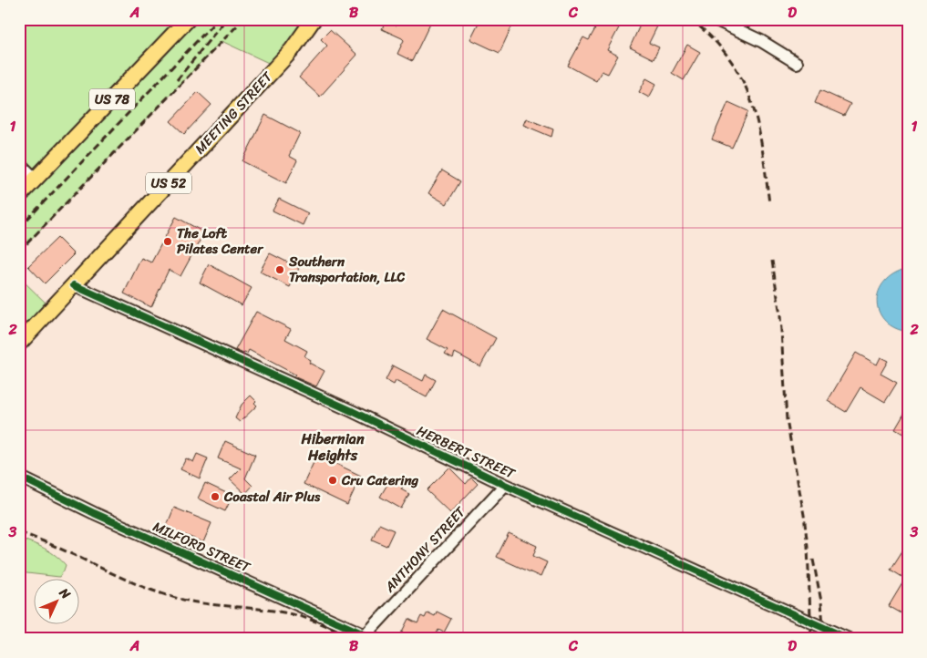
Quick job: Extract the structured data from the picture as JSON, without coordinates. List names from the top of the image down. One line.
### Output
{"streets":{"main road":["US 78","MEETING STREET","US 52"],"street":["HERBERT STREET","MILFORD STREET","ANTHONY STREET"]},"crossings":[["MEETING STREET","HERBERT STREET"],["HERBERT STREET","ANTHONY STREET"],["MILFORD STREET","ANTHONY STREET"]],"districts":["Hibernian Heights"],"places":["The Loft Pilates Center","Southern Transportation, LLC","Cru Catering","Coastal Air Plus"],"north":"top right","grid":{"columns":["A","B","C","D"],"rows":["1","2","3"]}}
